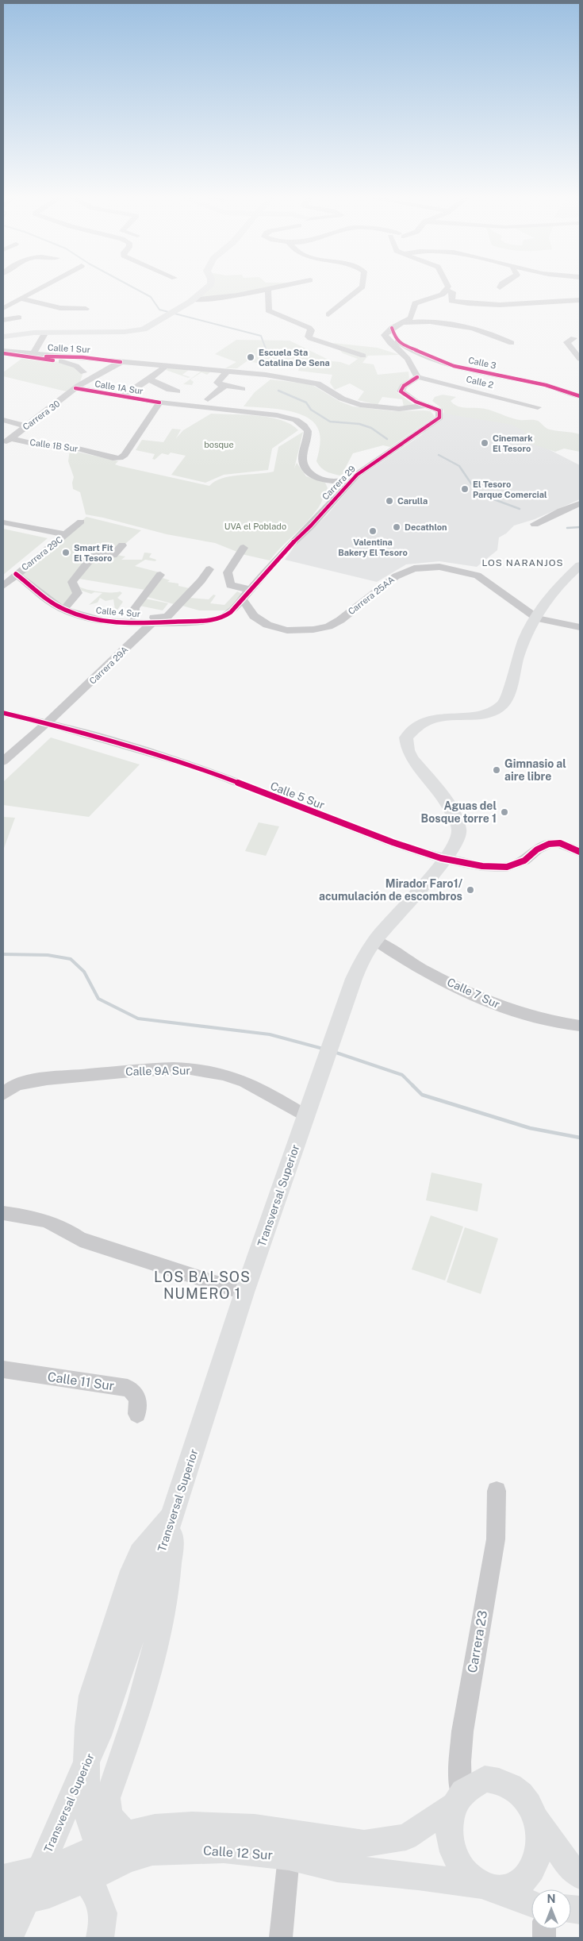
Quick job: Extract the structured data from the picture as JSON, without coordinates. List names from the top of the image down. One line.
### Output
{"streets":{"main road":["Transversal Superior","Calle 12 Sur"],"street":["Calle 1 Sur","Calle 3","Calle 2","Calle 1A Sur","Carrera 30","Calle 1B Sur","Carrera 29","Carrera 29C","Carrera 25AA","Calle 4 Sur","Carrera 29A","Calle 5 Sur","Calle 7 Sur","Calle 9A Sur","Calle 11 Sur","Carrera 23"]},"crossings":[["Calle 1 Sur","Carrera 30"],["Calle 1 Sur","Carrera 29"],["Calle 2","Carrera 29"],["Calle 1A Sur","Carrera 30"],["Calle 1A Sur","Calle 1B Sur"],["Calle 1A Sur","Carrera 29"],["Carrera 30","Calle 1B Sur"],["Carrera 29","Carrera 25AA"],["Carrera 29","Calle 4 Sur"],["Carrera 29C","Calle 4 Sur"],["Carrera 25AA","Transversal Superior"],["Calle 4 Sur","Carrera 29A"],["Carrera 29A","Calle 5 Sur"],["Calle 5 Sur","Transversal Superior"],["Calle 7 Sur","Transversal Superior"],["Calle 9A Sur","Transversal Superior"],["Carrera 23","Calle 12 Sur"]],"districts":["LOS NARANJOS","LOS BALSOS NUMERO 1"],"parks":["bosque","UVA el Poblado"],"places":["Escuela Sta Catalina De Sena","Cinemark El Tesoro","El Tesoro Parque Comercial","Carulla","Decathlon","Valentina Bakery El Tesoro","Smart Fit El Tesoro","Gimnasio al aire libre","Aguas del Bosque torre 1","Mirador Faro1/ acumulación de escombros"],"north":"top"}
